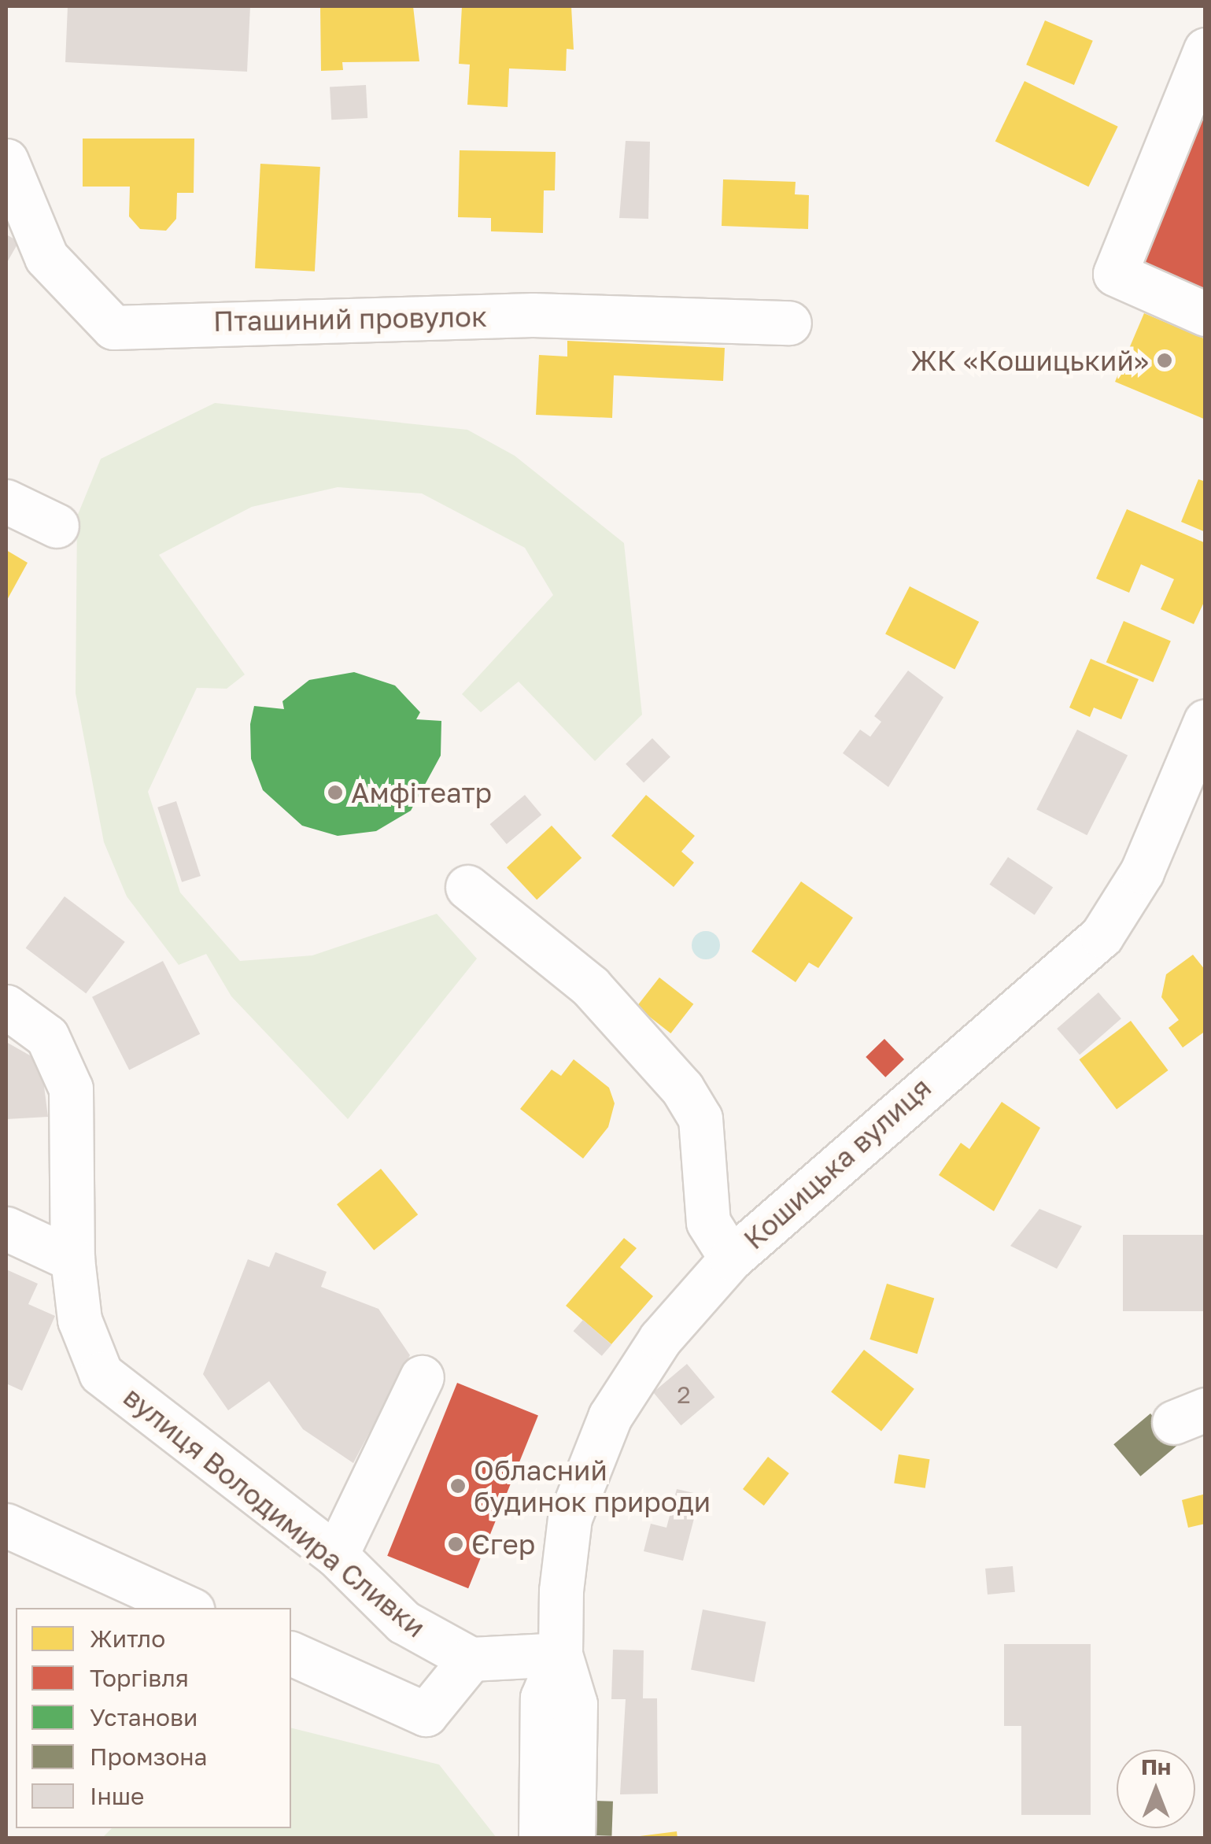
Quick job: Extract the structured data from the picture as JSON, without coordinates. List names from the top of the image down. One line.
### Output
{"streets":{"street":["Пташиний провулок","Кошицька вулиця","вулиця Володимира Сливки"]},"places":["ЖК «Кошицький»","Амфітеатр","Обласний будинок природи","Єгер"],"house_numbers":["2"],"legend":["Житло","Торгівля","Установи","Промзона","Інше"],"north":"top"}
